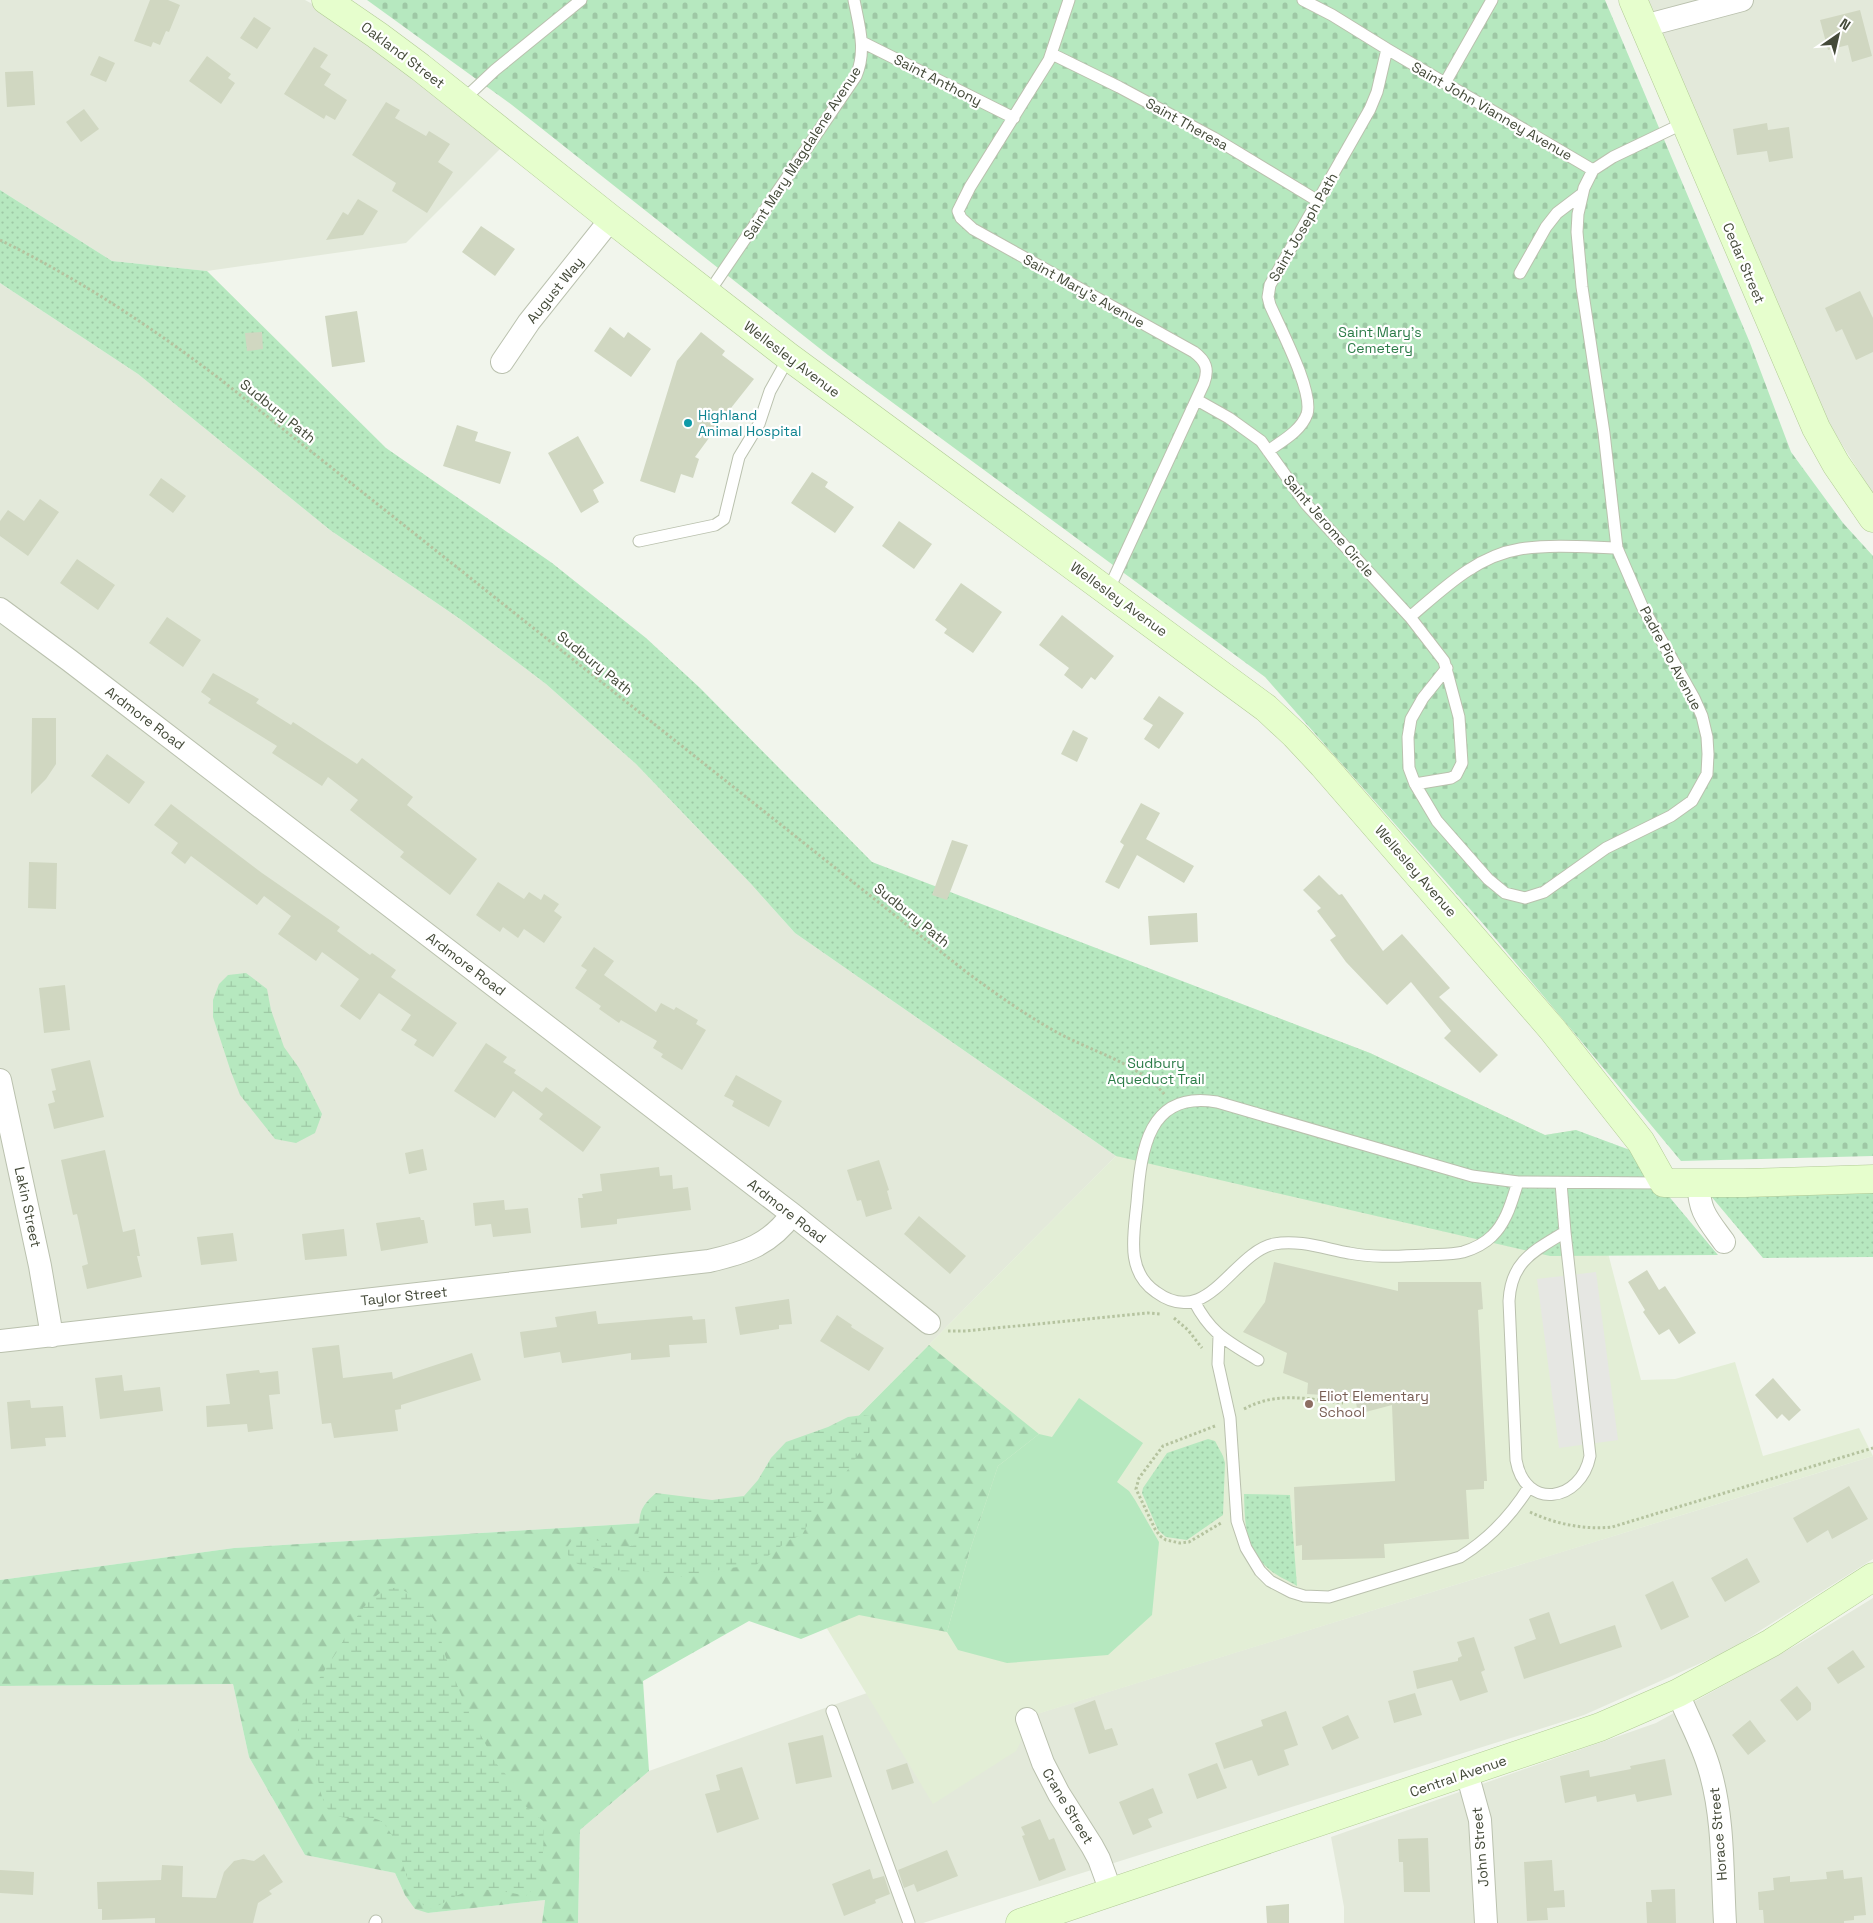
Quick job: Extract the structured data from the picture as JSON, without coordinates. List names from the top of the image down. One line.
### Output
{"streets":{"street":["Oakland Street","Cedar Street","August Way","Wellesley Avenue","Ardmore Road","Lakin Street","Taylor Street","Central Avenue","Crane Street","Horace Street","John Street"],"lane":["Saint Anthony","Saint John Vianney Avenue","Saint Theresa","Saint Mary Magdalene Avenue","Saint Joseph Path","Saint Mary's Avenue","Saint Jerome Circle","Padre Pio Avenue"],"path":["Sudbury Path"]},"crossings":[["Oakland Street","Wellesley Avenue"],["Saint Anthony","Saint Mary Magdalene Avenue"],["Saint Anthony","Saint Mary's Avenue"],["Saint John Vianney Avenue","Saint Joseph Path"],["Saint John Vianney Avenue","Padre Pio Avenue"],["Saint Theresa","Saint Joseph Path"],["Saint Theresa","Saint Mary's Avenue"],["Saint Mary Magdalene Avenue","Wellesley Avenue"],["Saint Joseph Path","Saint Jerome Circle"],["August Way","Wellesley Avenue"],["Saint Mary's Avenue","Wellesley Avenue"],["Saint Mary's Avenue","Saint Jerome Circle"],["Saint Jerome Circle","Padre Pio Avenue"],["Ardmore Road","Taylor Street"],["Lakin Street","Taylor Street"],["Central Avenue","Crane Street"],["Central Avenue","Horace Street"],["Central Avenue","John Street"]],"parks":["Saint Mary's Cemetery","Sudbury Aqueduct Trail"],"places":["Highland Animal Hospital","Eliot Elementary School"],"north":"top right"}
